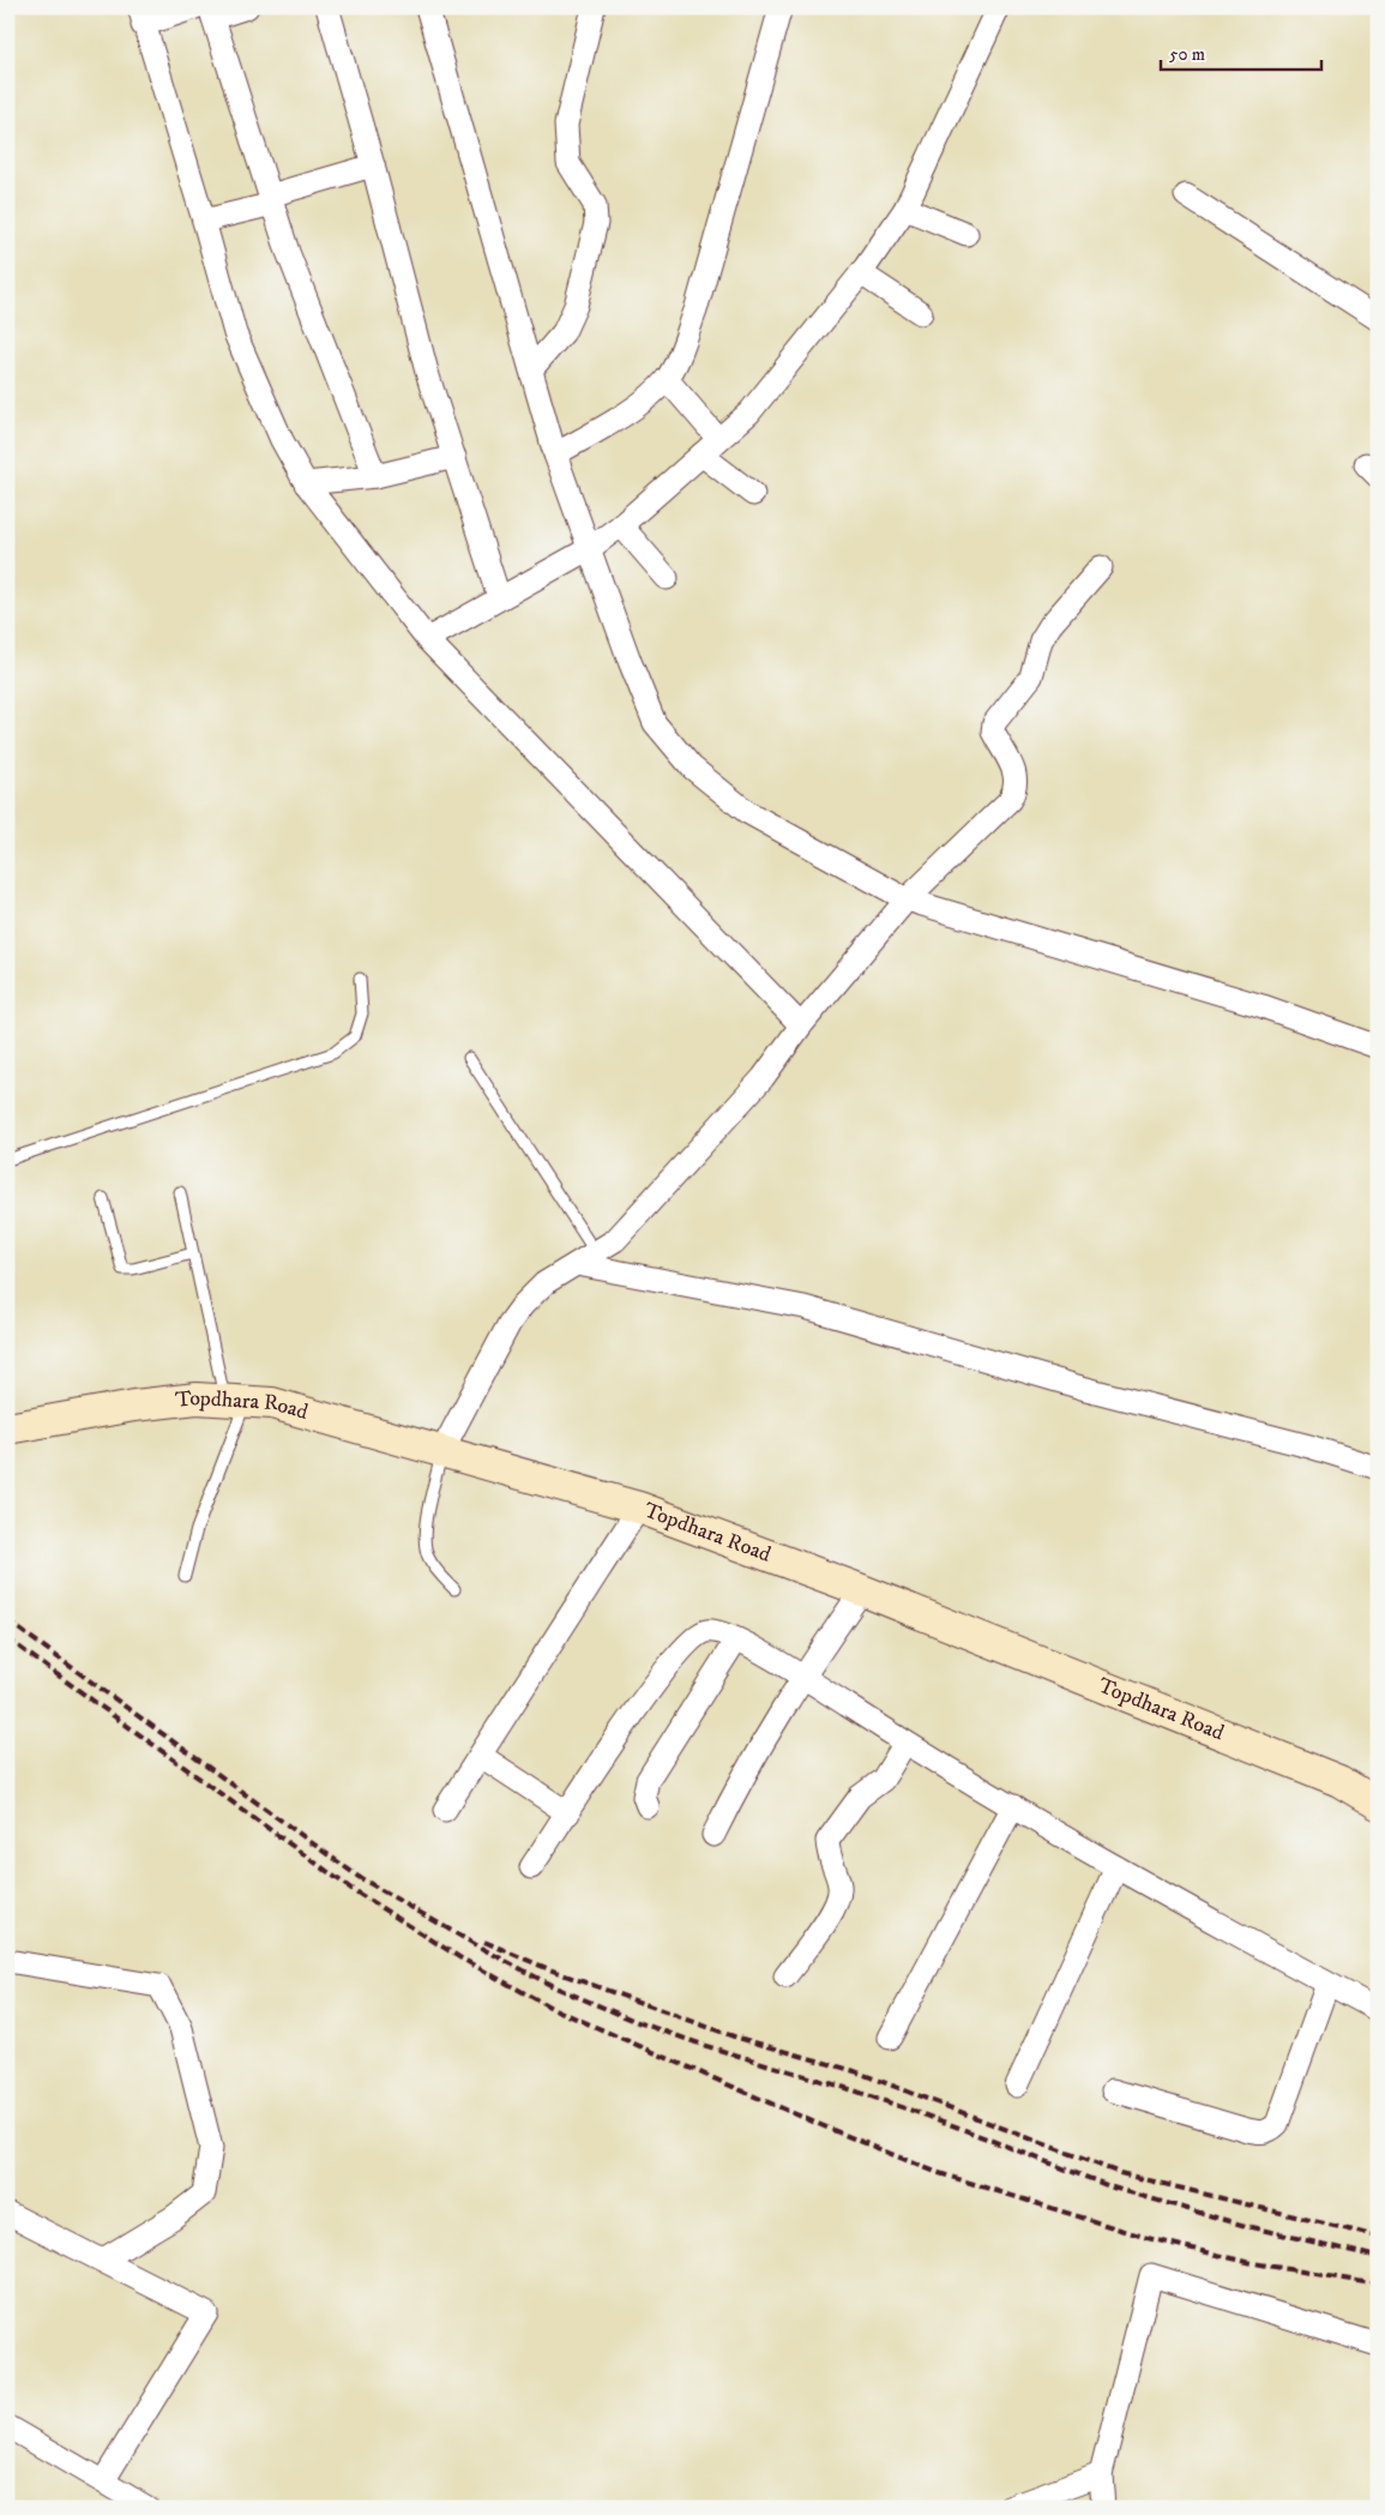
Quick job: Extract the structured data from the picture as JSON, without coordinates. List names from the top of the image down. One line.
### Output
{"streets":{"street":["Topdhara Road"]},"scale_bar":"50 m"}
